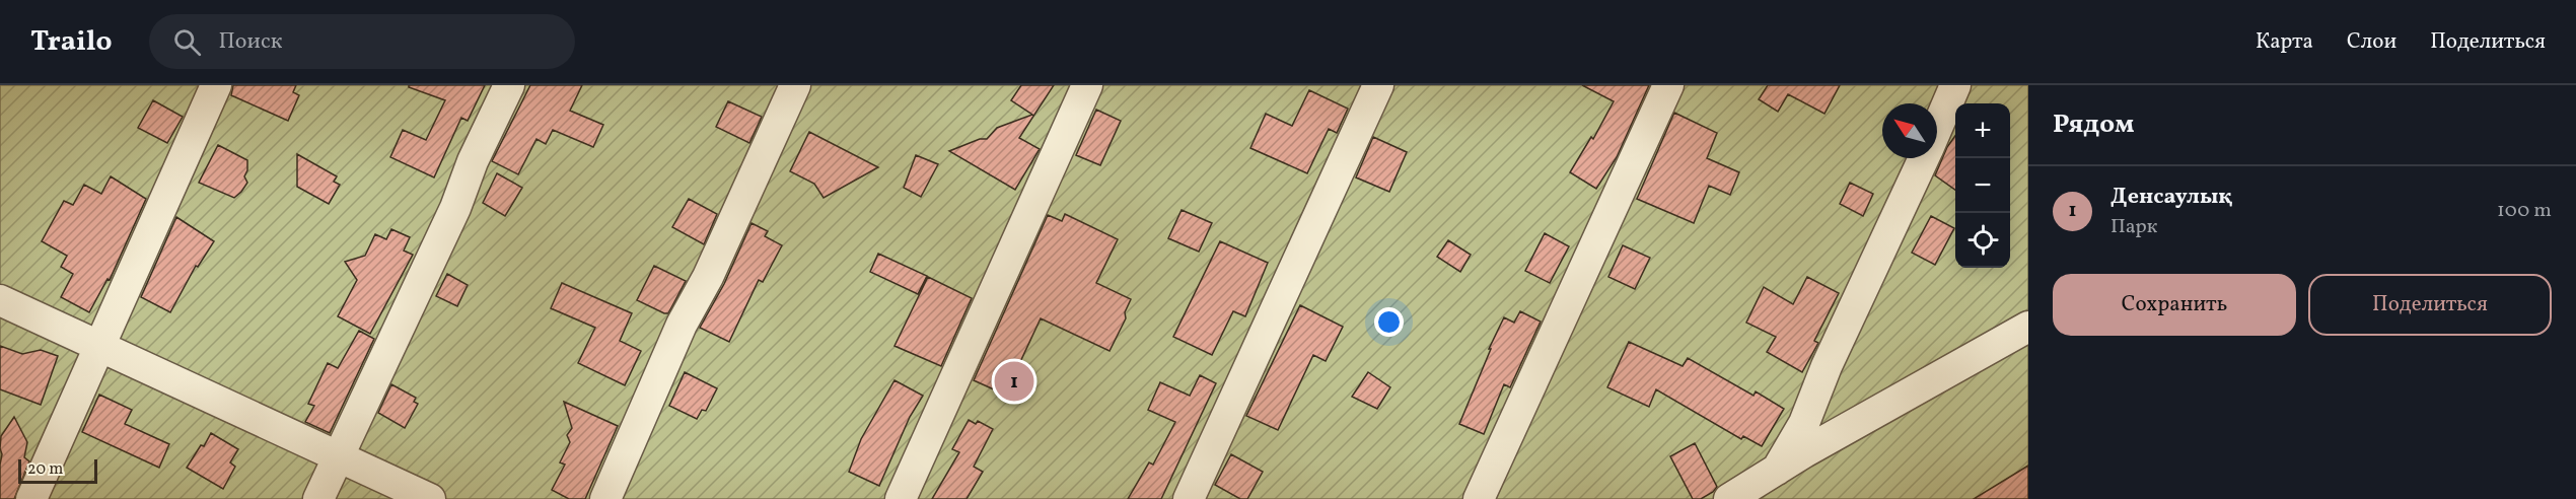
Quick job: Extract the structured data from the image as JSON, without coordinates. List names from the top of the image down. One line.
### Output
{"scale_bar":"20 m","north":"top left","page":{"header":"Trailo","search":"Поиск","nav":["Карта","Слои","Поделиться"],"heading":"Рядом","map_buttons":["+","−"],"list":[{"mark":"1","name":"Денсаулық","note":"Парк","value":"100 m"}],"buttons":["Сохранить","Поделиться"],"pins":"1","scale":"20 m"}}
